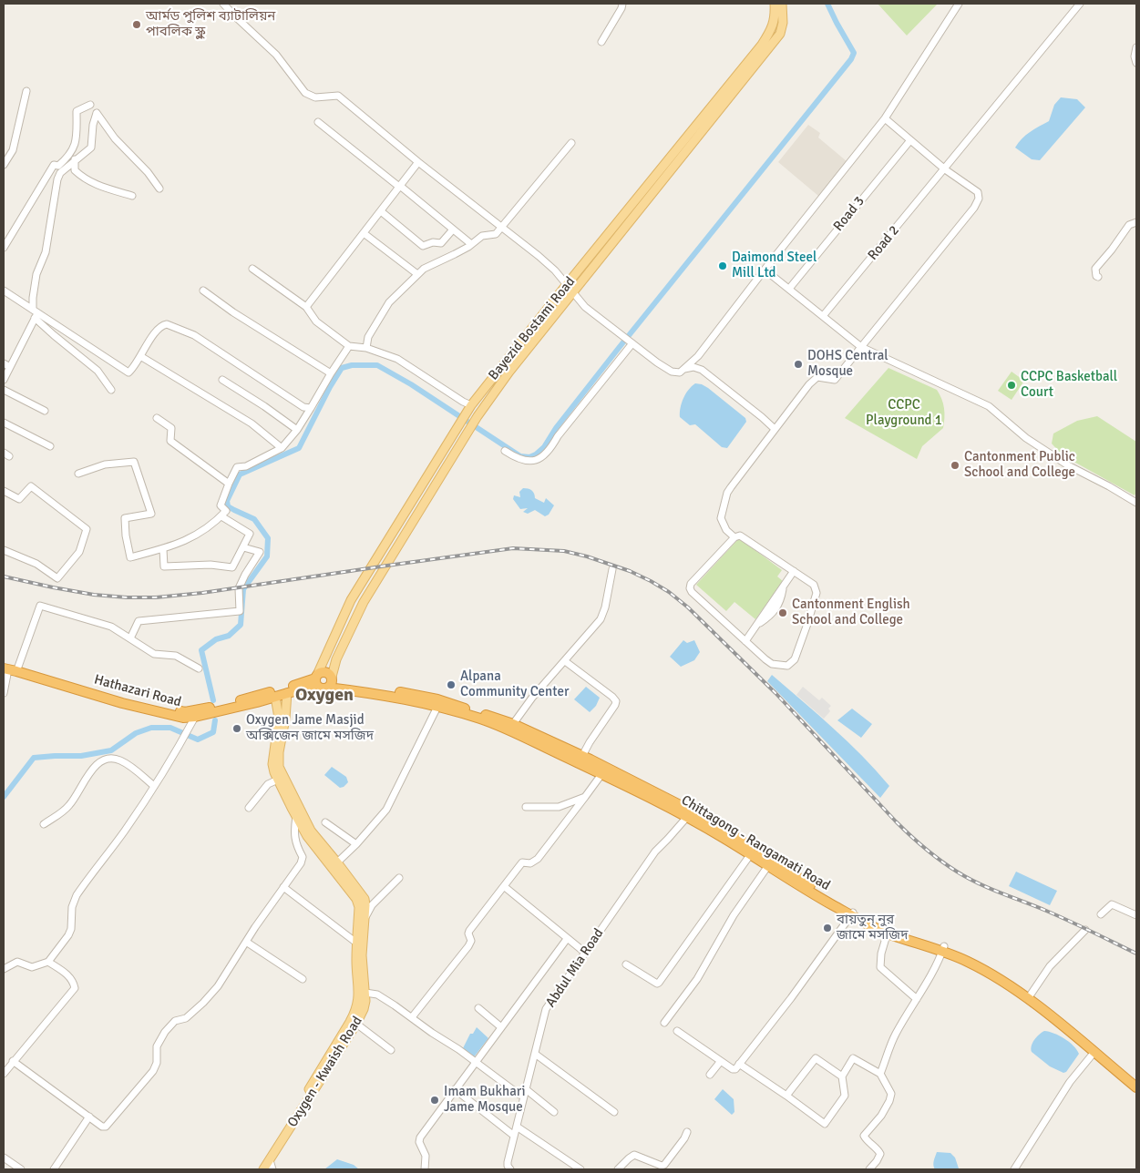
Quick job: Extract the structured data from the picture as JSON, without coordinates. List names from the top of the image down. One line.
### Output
{"streets":{"highway":["Hathazari Road","Chittagong - Rangamati Road"],"main road":["Bayezid Bostami Road","Oxygen - Kwaish Road"],"street":["Road 3","Road 2","Abdul Mia Road"]},"crossings":[["Bayezid Bostami Road","Hathazari Road"],["Bayezid Bostami Road","Chittagong - Rangamati Road"],["Hathazari Road","Chittagong - Rangamati Road"],["Hathazari Road","Oxygen - Kwaish Road"],["Chittagong - Rangamati Road","Abdul Mia Road"]],"districts":["Oxygen"],"parks":["CCPC Playground 1"],"places":["আর্মড পুলিশ ব্যাটালিয়ন পাবলিক স্কুল","Daimond Steel Mill Ltd","DOHS Central Mosque","CCPC Basketball Court","Cantonment Public School and College","Cantonment English School and College","Alpana Community Center","Oxygen Jame Masjid অক্সিজেন জামে মসজিদ","বায়তুন্ নুর জামে মসজিদ","Imam Bukhari Jame Mosque"]}
